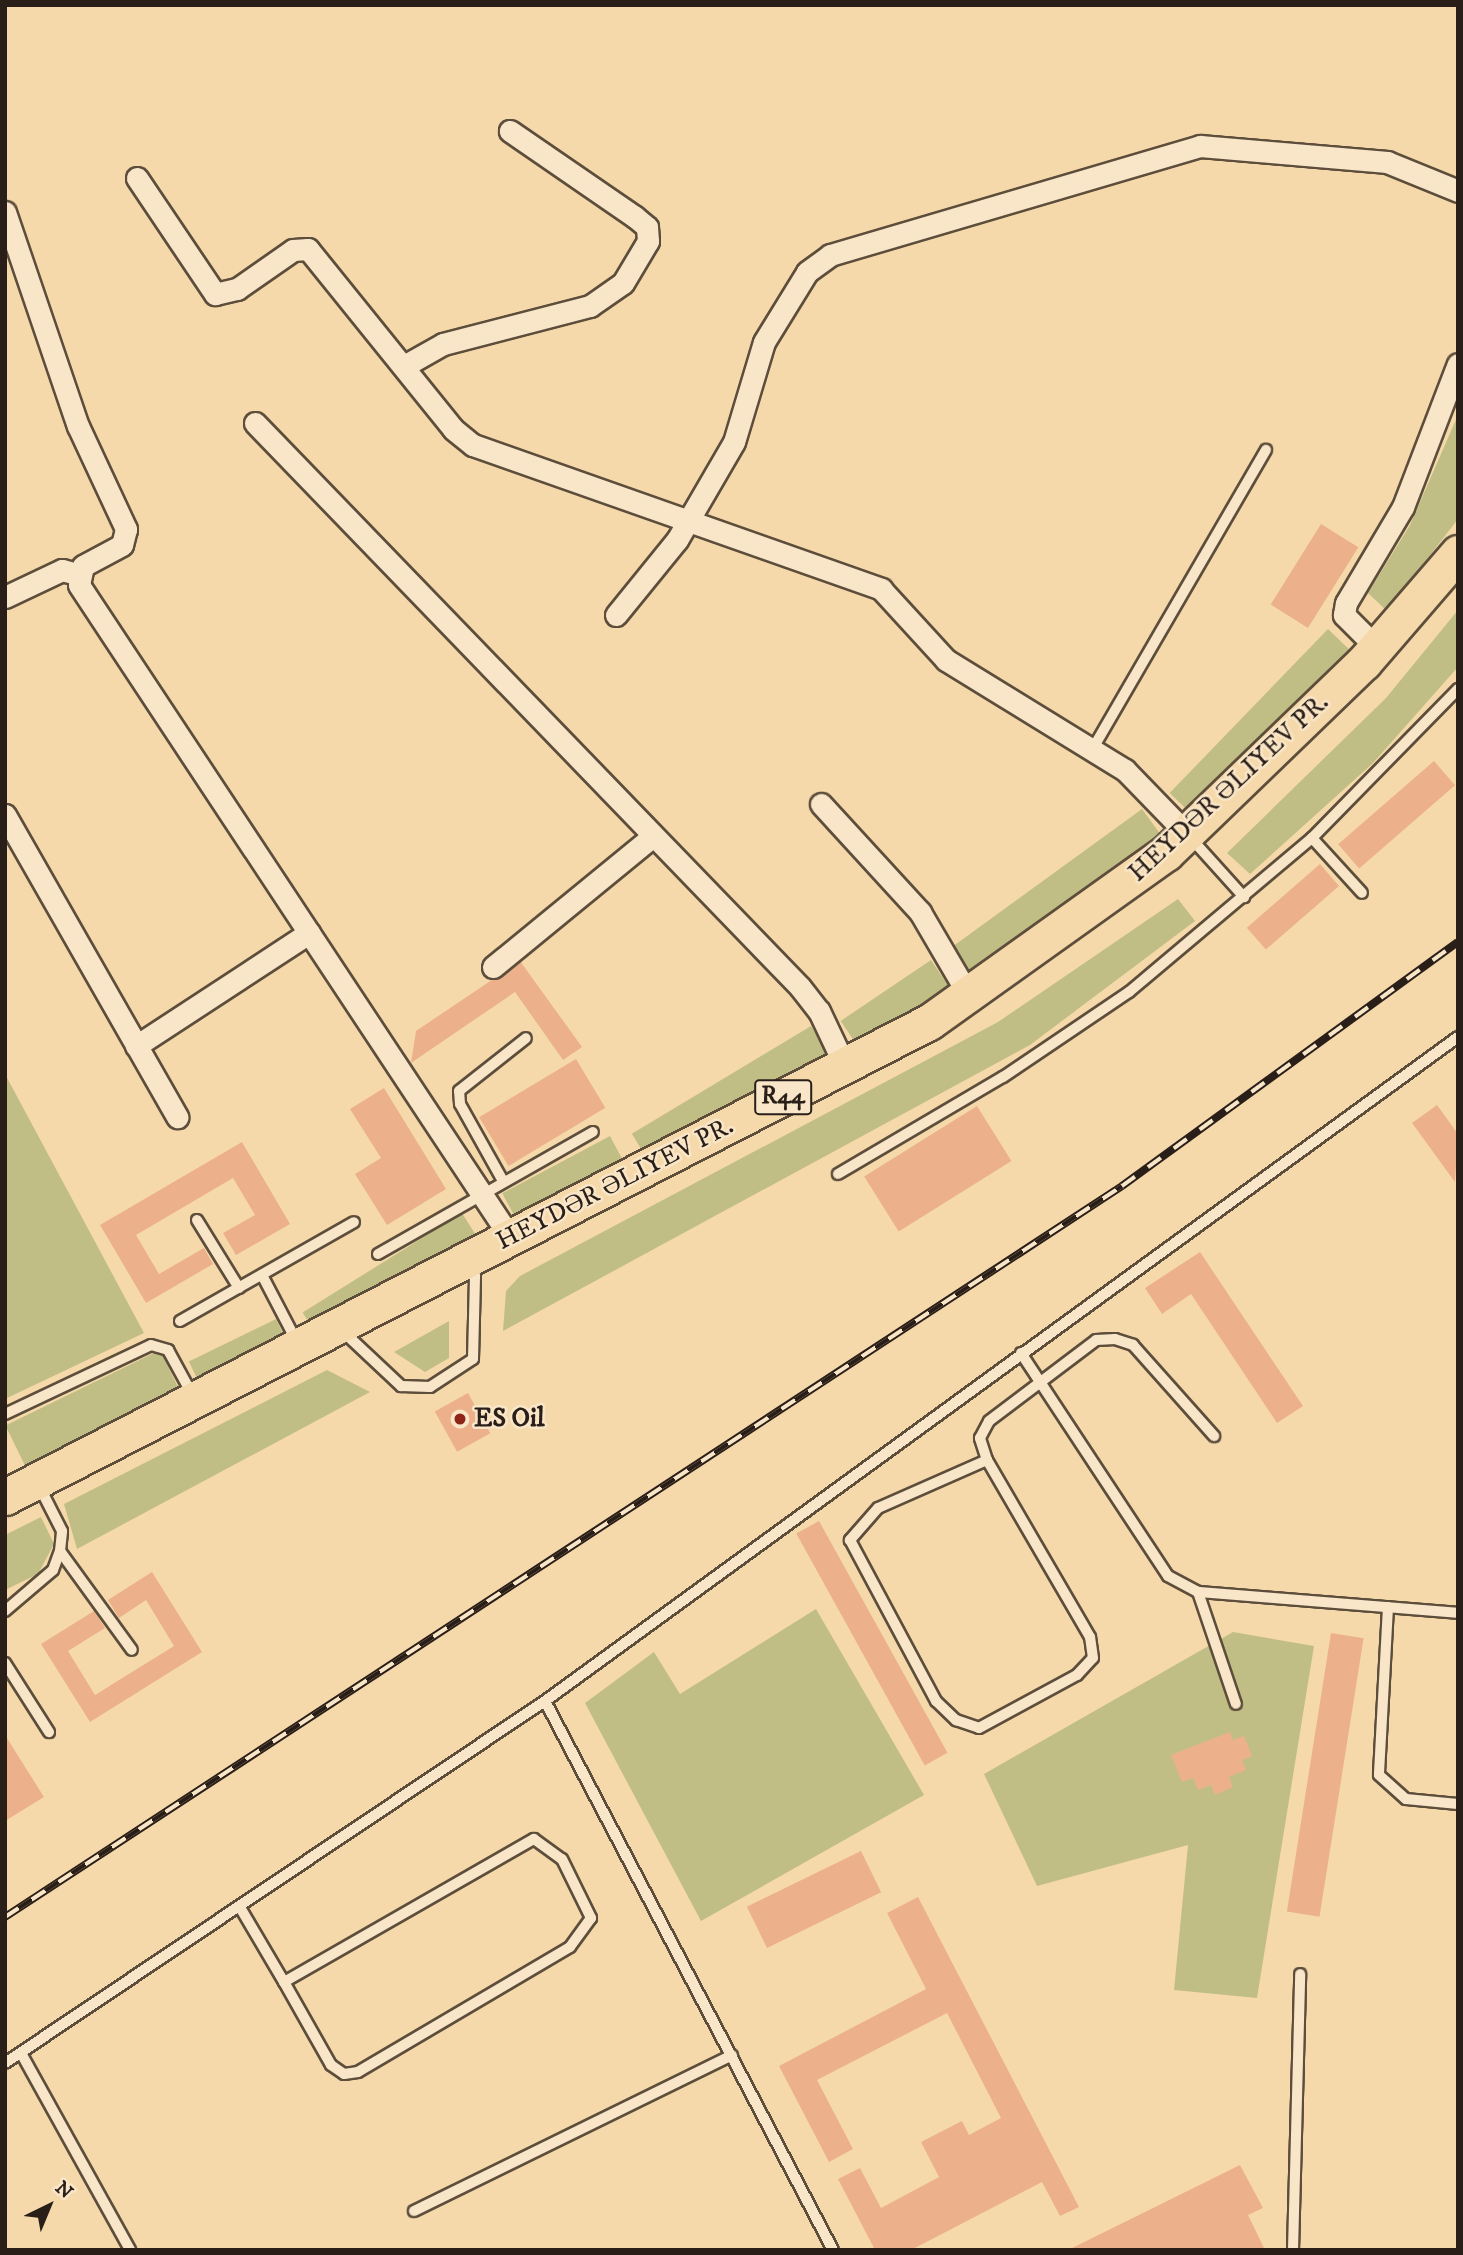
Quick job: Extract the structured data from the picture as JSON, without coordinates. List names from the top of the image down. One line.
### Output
{"streets":{"main road":["HEYDƏR ƏLIYEV PR.","R44"]},"places":["ES Oil"],"north":"top right"}
